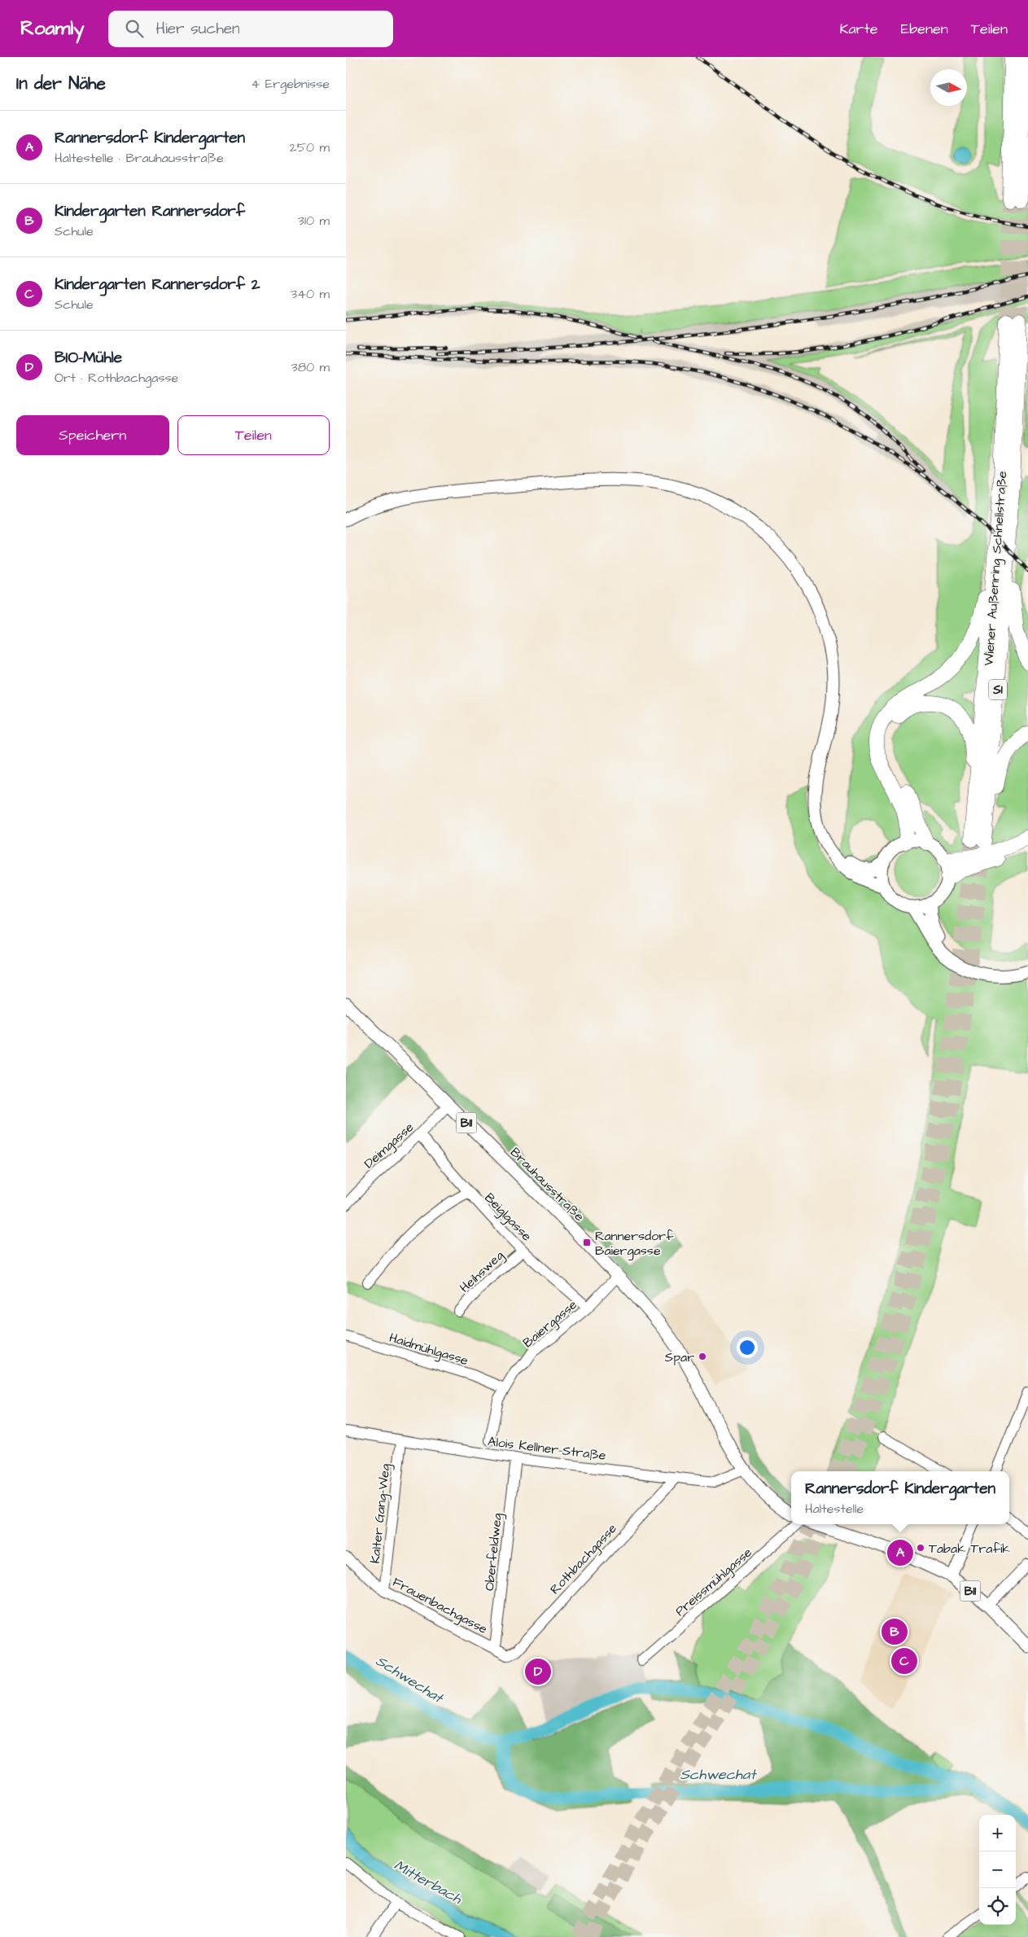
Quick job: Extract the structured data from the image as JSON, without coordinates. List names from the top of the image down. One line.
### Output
{"streets":{"highway":["Wiener Außenring Schnellstraße","S1"],"main road":["B11","Brauhausstraße"],"street":["Deimgasse","Beiglgasse","Heihsweg","Baiergasse","Haidmühlgasse","Alois Kellner-Straße","Kalter Gang-Weg","Oberfeldweg","Rothbachgasse","Preissmühlgasse","Frauenbachgasse"]},"crossings":[["Deimgasse","Brauhausstraße"],["Deimgasse","Beiglgasse"],["Brauhausstraße","Baiergasse"],["Brauhausstraße","Alois Kellner-Straße"],["Beiglgasse","Heihsweg"],["Beiglgasse","Baiergasse"],["Baiergasse","Haidmühlgasse"],["Alois Kellner-Straße","Kalter Gang-Weg"],["Alois Kellner-Straße","Oberfeldweg"],["Alois Kellner-Straße","Rothbachgasse"],["Kalter Gang-Weg","Frauenbachgasse"],["Oberfeldweg","Frauenbachgasse"],["Rothbachgasse","Frauenbachgasse"]],"water":["Schwechat","Mitterbach"],"places":{"transit":["Rannersdorf Baiergasse"],"other":["Spar","Tabak Trafik"]},"north":"right","page":{"header":"Roamly","search":"Hier suchen","nav":["Karte","Ebenen","Teilen"],"heading":["In der Nähe","4 Ergebnisse"],"list":[{"mark":"A","name":"Rannersdorf Kindergarten","note":"Haltestelle · Brauhausstraße","value":"250 m"},{"mark":"B","name":"Kindergarten Rannersdorf","note":"Schule","value":"310 m"},{"mark":"C","name":"Kindergarten Rannersdorf 2","note":"Schule","value":"340 m"},{"mark":"D","name":"BIO-Mühle","note":"Ort · Rothbachgasse","value":"380 m"}],"buttons":["Speichern","Teilen"],"popup":["Rannersdorf Kindergarten","Haltestelle"],"pins":["A","B","C","D"],"map_buttons":["+","−"]}}
